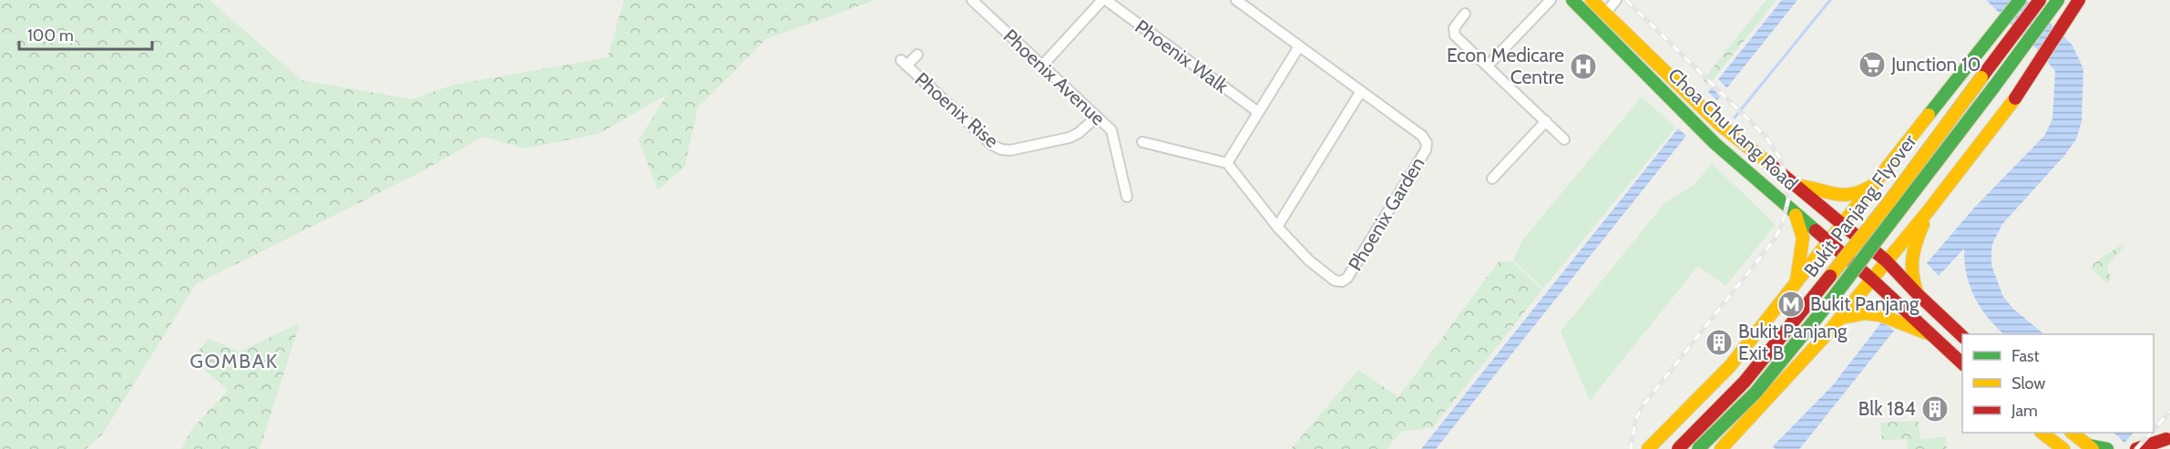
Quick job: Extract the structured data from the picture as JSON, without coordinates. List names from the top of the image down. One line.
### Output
{"streets":{"main road":["Choa Chu Kang Road","Bukit Panjang Flyover"],"street":["Phoenix Walk","Phoenix Avenue","Phoenix Rise","Phoenix Garden"]},"crossings":[["Phoenix Avenue","Phoenix Rise"]],"districts":["GOMBAK"],"places":{"supermarket":["Junction 10"],"hospital":["Econ Medicare Centre"],"metro station":["Bukit Panjang"],"building":["Bukit Panjang Exit B","Blk 184"]},"legend":["Fast","Slow","Jam"],"scale_bar":"100 m"}
